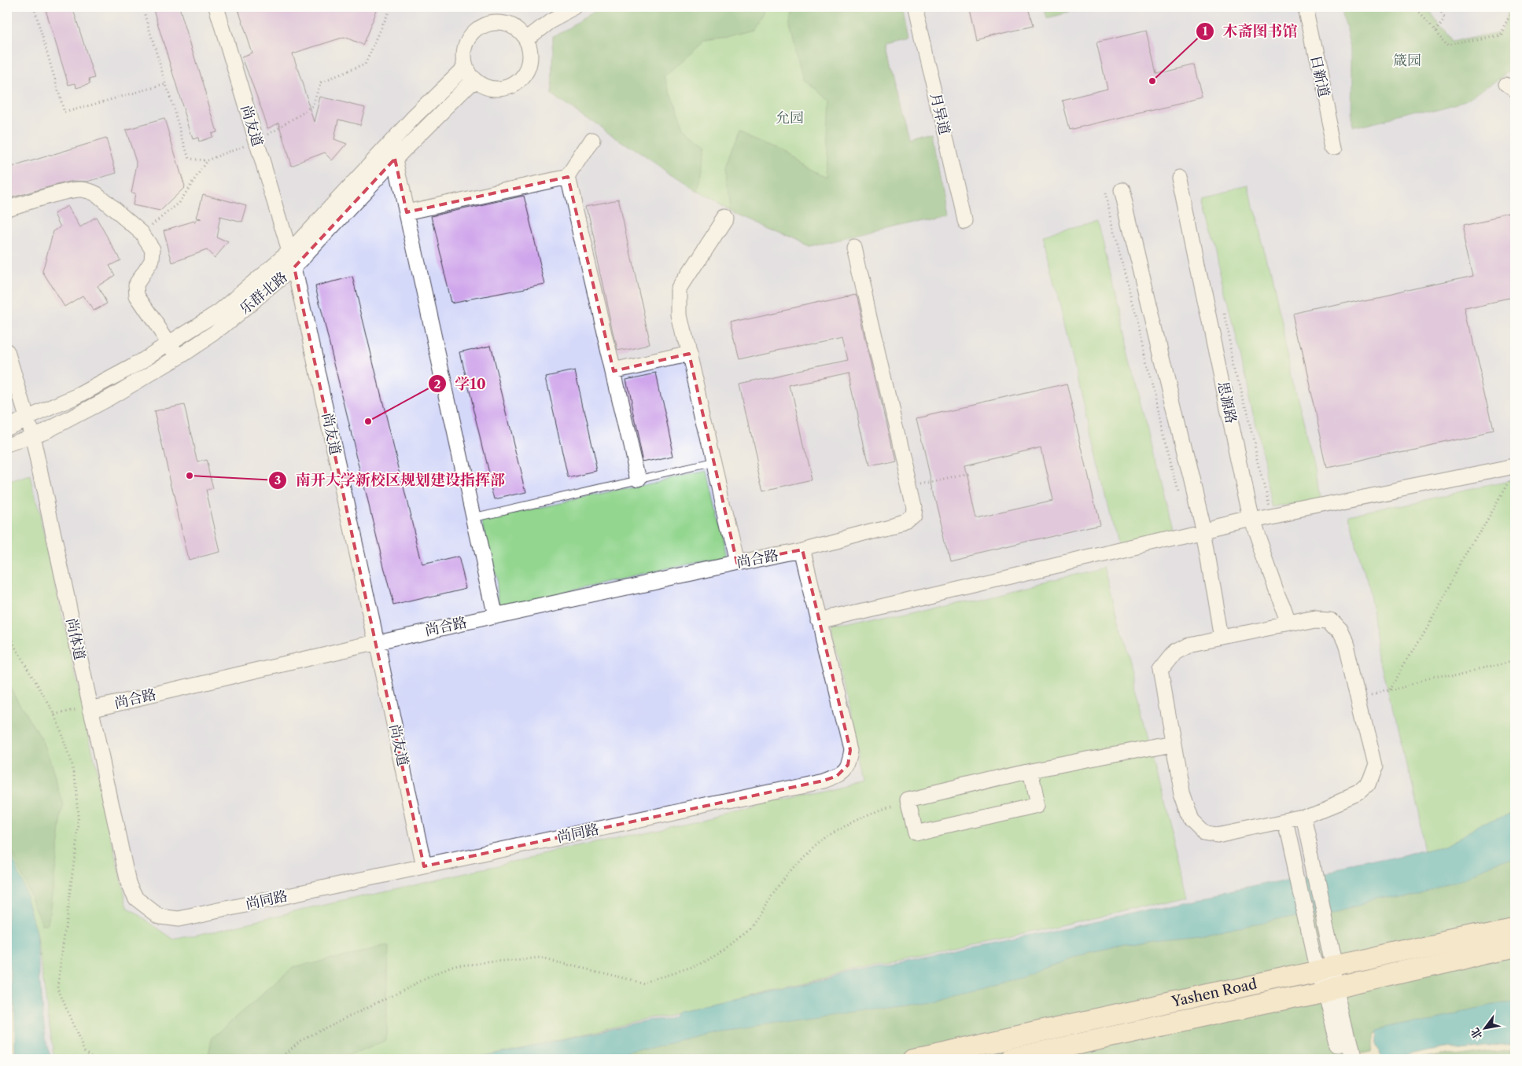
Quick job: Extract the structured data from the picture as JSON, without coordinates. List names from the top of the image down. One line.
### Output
{"streets":{"main road":["Yashen Road"],"street":["日新道","月异道","尚友道","乐群北路","思源路","尚合路","尚体道","尚同路"]},"crossings":[["尚友道","乐群北路"],["尚友道","尚合路"],["尚友道","尚同路"],["乐群北路","尚体道"],["尚合路","尚体道"],["尚合路","尚同路"],["尚体道","尚同路"]],"parks":["箴园","允园"],"places":["木斋图书馆","学10","南开大学新校区规划建设指挥部"],"north":"bottom left"}
